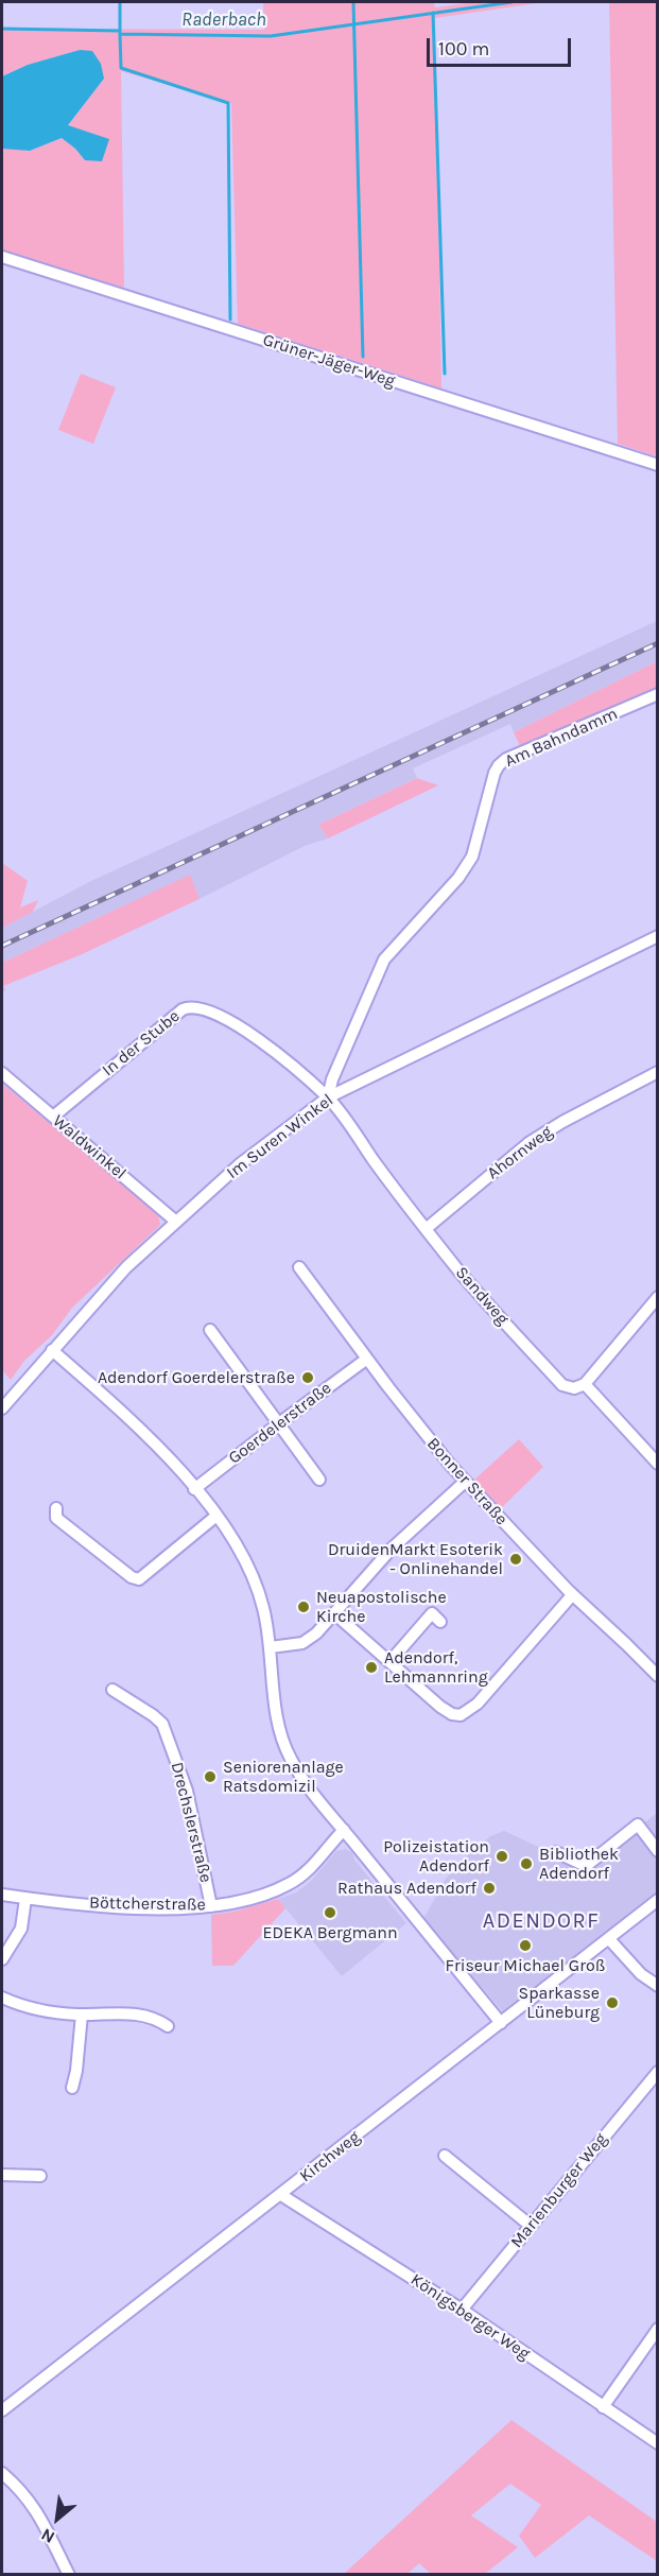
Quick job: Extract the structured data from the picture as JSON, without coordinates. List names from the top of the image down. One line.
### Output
{"streets":{"street":["Grüner-Jäger-Weg","Am Bahndamm","In der Stube","Im Suren Winkel","Waldwinkel","Ahornweg","Sandweg","Goerdelerstraße","Bonner Straße","Drechslerstraße","Böttcherstraße","Kirchweg","Marienburger Weg","Königsberger Weg"]},"crossings":[["Am Bahndamm","In der Stube"],["Am Bahndamm","Im Suren Winkel"],["Am Bahndamm","Sandweg"],["In der Stube","Im Suren Winkel"],["In der Stube","Waldwinkel"],["In der Stube","Sandweg"],["Im Suren Winkel","Waldwinkel"],["Im Suren Winkel","Sandweg"],["Ahornweg","Sandweg"],["Goerdelerstraße","Bonner Straße"],["Drechslerstraße","Böttcherstraße"],["Kirchweg","Königsberger Weg"],["Marienburger Weg","Königsberger Weg"]],"districts":["ADENDORF"],"water":["Raderbach"],"places":["Adendorf Goerdelerstraße","DruidenMarkt Esoterik - Onlinehandel","Neuapostolische Kirche","Adendorf, Lehmannring","Seniorenanlage Ratsdomizil","Polizeistation Adendorf","Bibliothek Adendorf","Rathaus Adendorf","EDEKA Bergmann","Friseur Michael Groß","Sparkasse Lüneburg"],"scale_bar":"100 m","north":"bottom left"}
